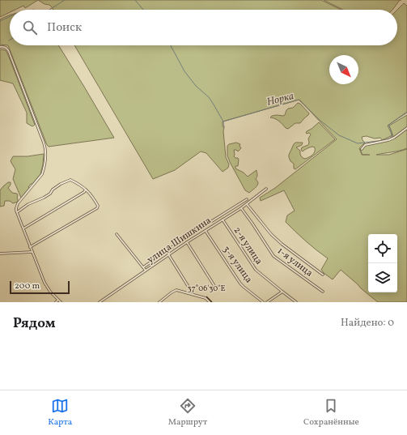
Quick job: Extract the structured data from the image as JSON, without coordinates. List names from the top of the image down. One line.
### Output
{"streets":{"street":["улица Шишкина","2-я улица","1-я улица","3-я улица"]},"crossings":[["улица Шишкина","2-я улица"],["улица Шишкина","1-я улица"],["улица Шишкина","3-я улица"]],"water":["Норка"],"scale_bar":"200 m","north":"bottom right","page":{"search":"Поиск","scale":"200 m","heading":["Рядом","Найдено: 0"],"nav":["Карта","Маршрут","Сохранённые"]},"coordinates":["37°06'30\"E"]}
